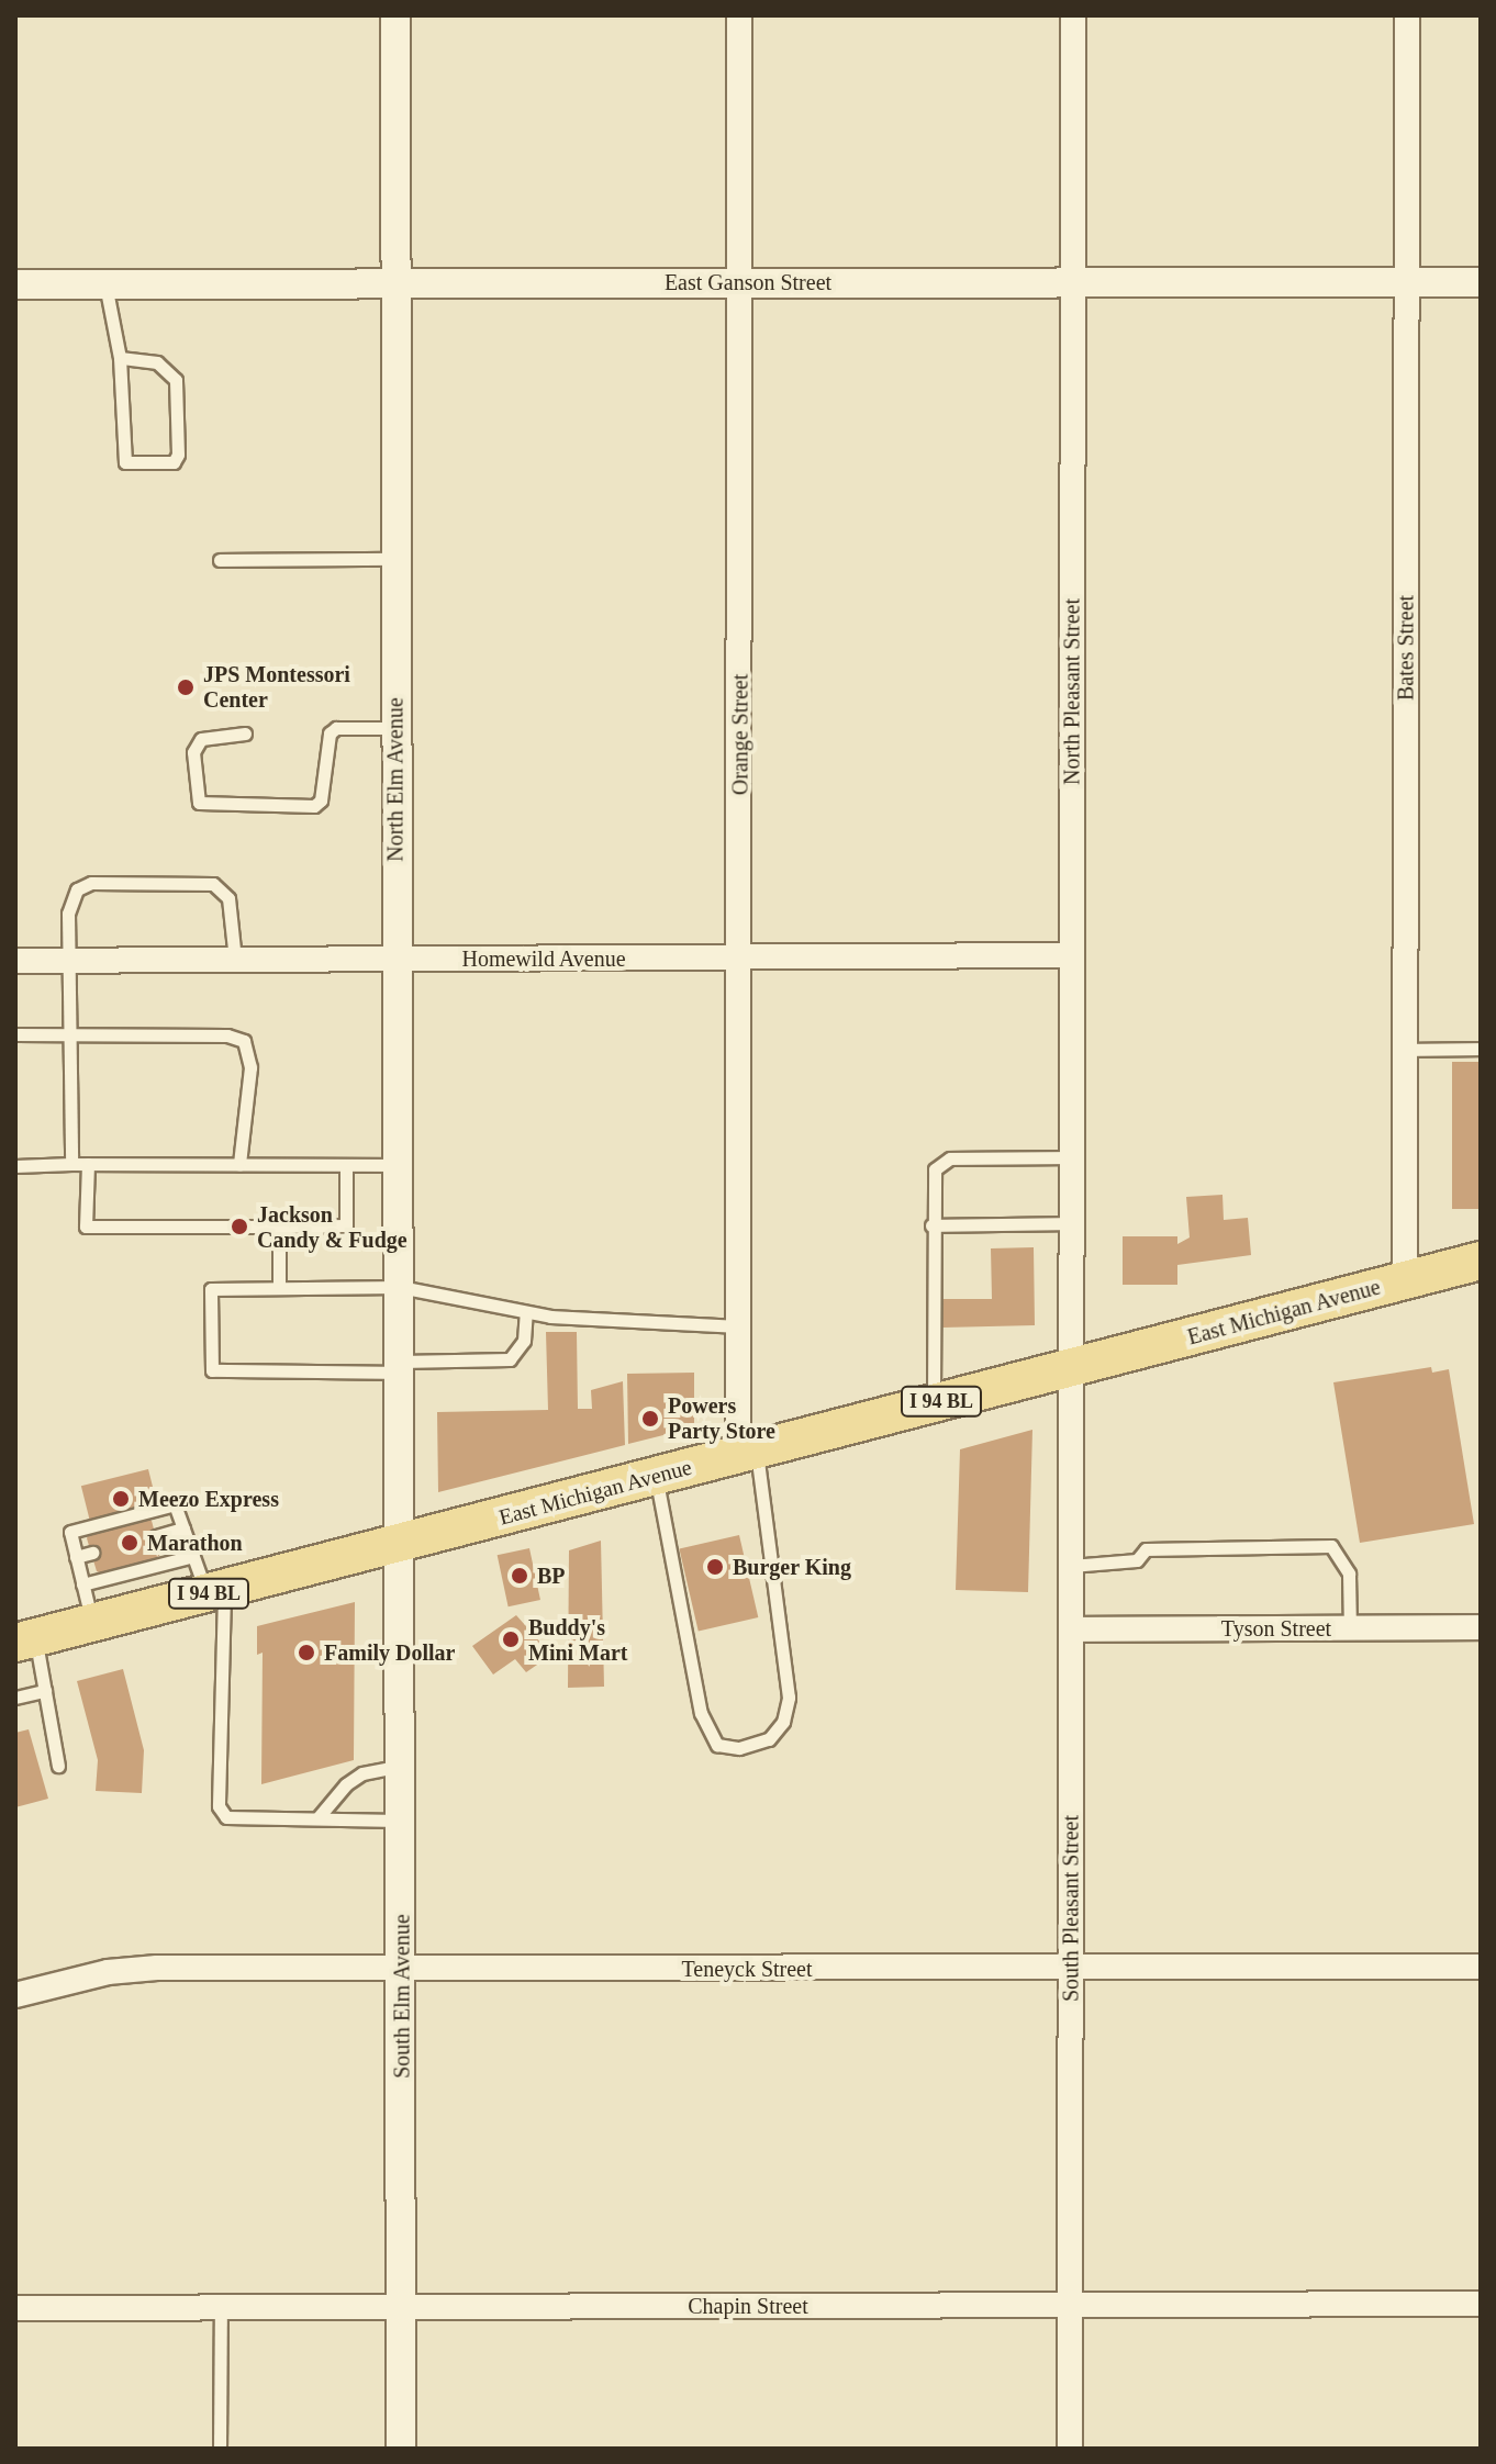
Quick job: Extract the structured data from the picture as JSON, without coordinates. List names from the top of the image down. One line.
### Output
{"streets":{"main road":["East Michigan Avenue","I 94 BL"],"street":["East Ganson Street","Bates Street","North Pleasant Street","Orange Street","North Elm Avenue","Homewild Avenue","Tyson Street","South Pleasant Street","Teneyck Street","South Elm Avenue","Chapin Street"]},"crossings":[["East Ganson Street","Bates Street"],["East Ganson Street","North Pleasant Street"],["East Ganson Street","Orange Street"],["East Ganson Street","North Elm Avenue"],["Bates Street","East Michigan Avenue"],["North Pleasant Street","Homewild Avenue"],["North Pleasant Street","East Michigan Avenue"],["North Pleasant Street","South Pleasant Street"],["Orange Street","Homewild Avenue"],["Orange Street","East Michigan Avenue"],["North Elm Avenue","Homewild Avenue"],["North Elm Avenue","East Michigan Avenue"],["North Elm Avenue","South Elm Avenue"],["East Michigan Avenue","South Pleasant Street"],["East Michigan Avenue","South Elm Avenue"],["Tyson Street","South Pleasant Street"],["South Pleasant Street","Teneyck Street"],["South Pleasant Street","Chapin Street"],["Teneyck Street","South Elm Avenue"],["South Elm Avenue","Chapin Street"]],"places":["JPS Montessori Center","Jackson Candy & Fudge","Powers Party Store","Meezo Express","Marathon","Burger King","BP","Buddy's Mini Mart","Family Dollar"]}
